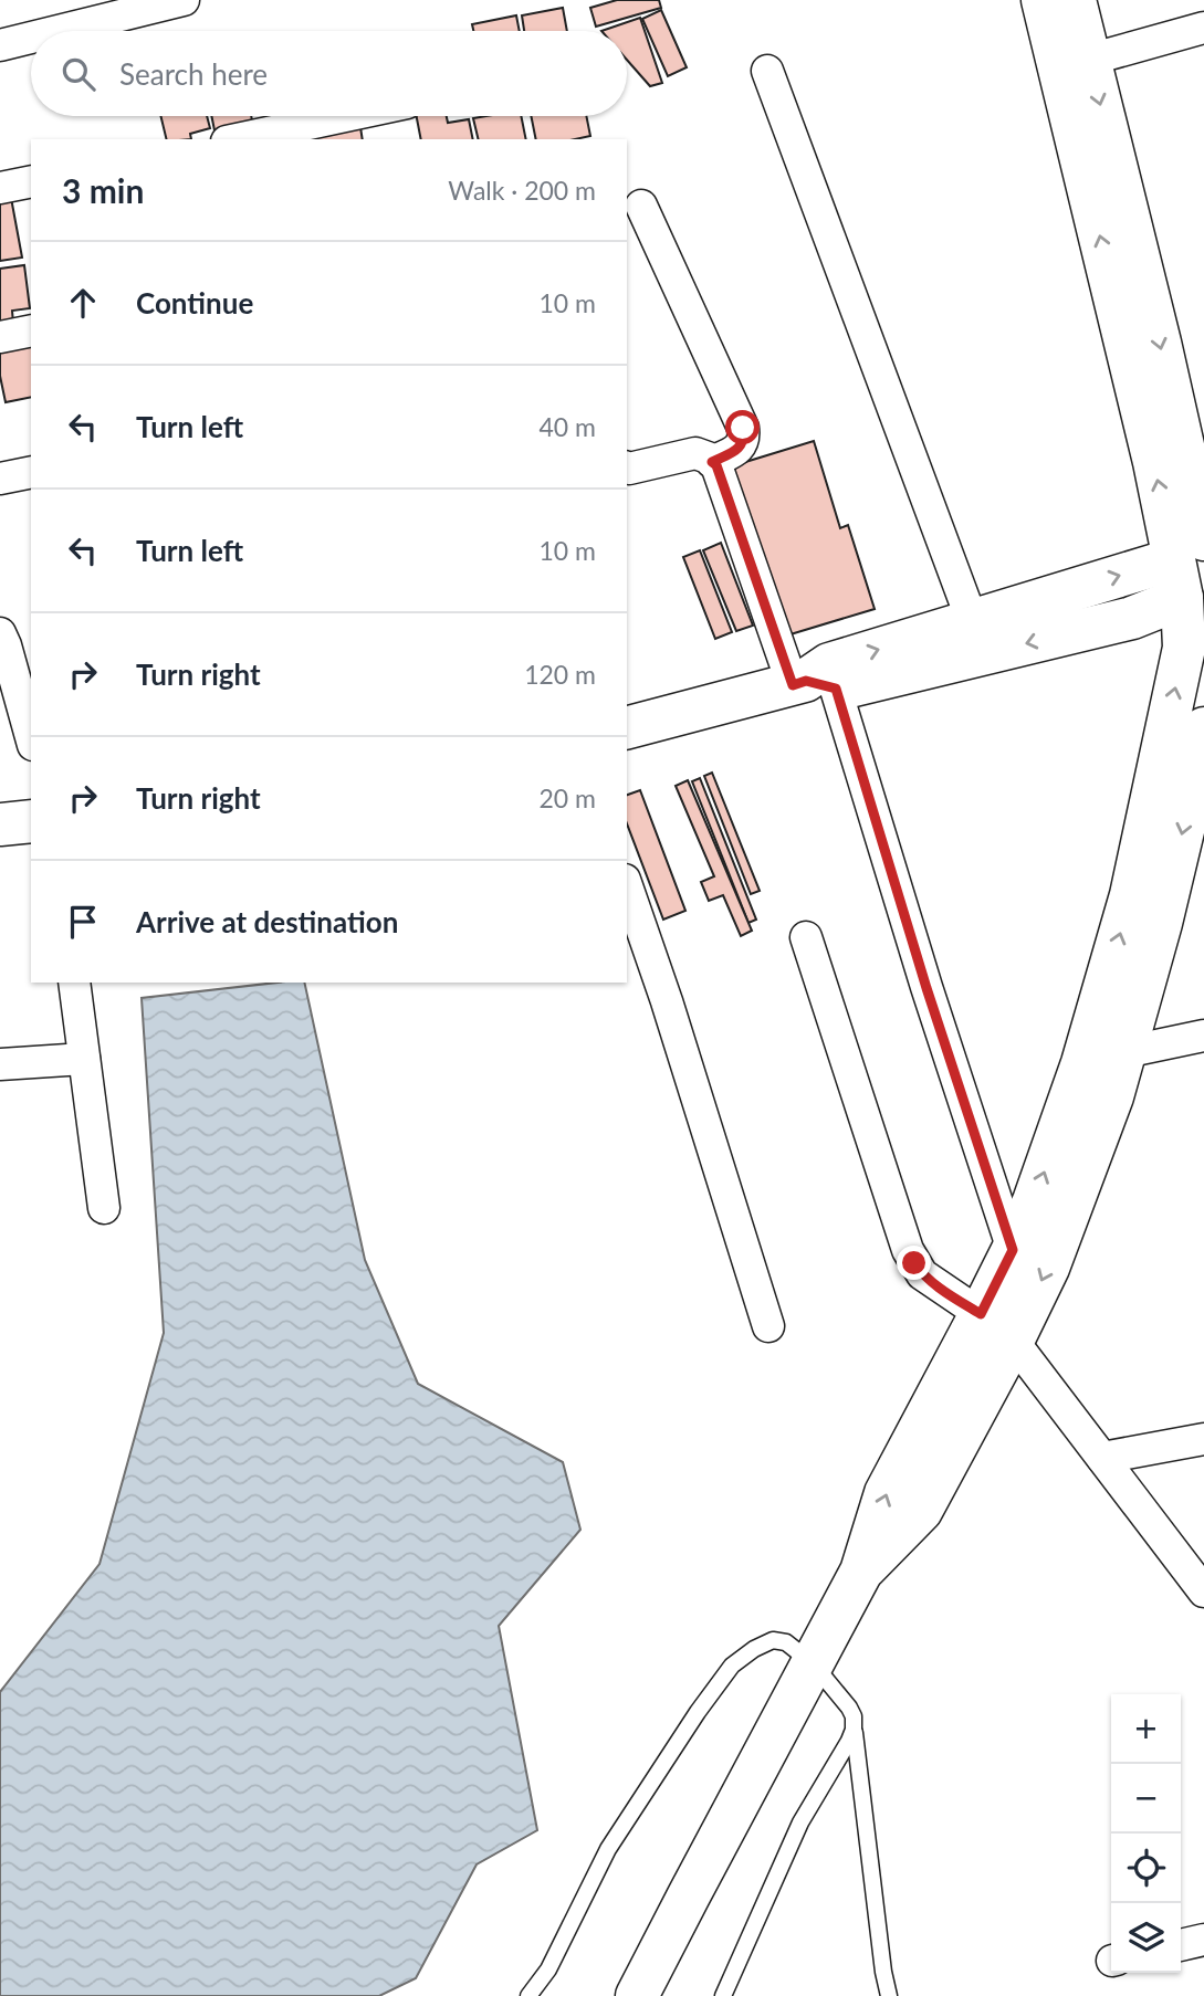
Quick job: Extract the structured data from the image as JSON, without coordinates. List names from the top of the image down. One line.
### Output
{"page":{"search":"Search here","heading":["3 min","Walk · 200 m"],"list":[["Continue","10 m"],["Turn left","40 m"],["Turn left","10 m"],["Turn right","120 m"],["Turn right","20 m"],"Arrive at destination"],"map_buttons":["+","−"]}}
